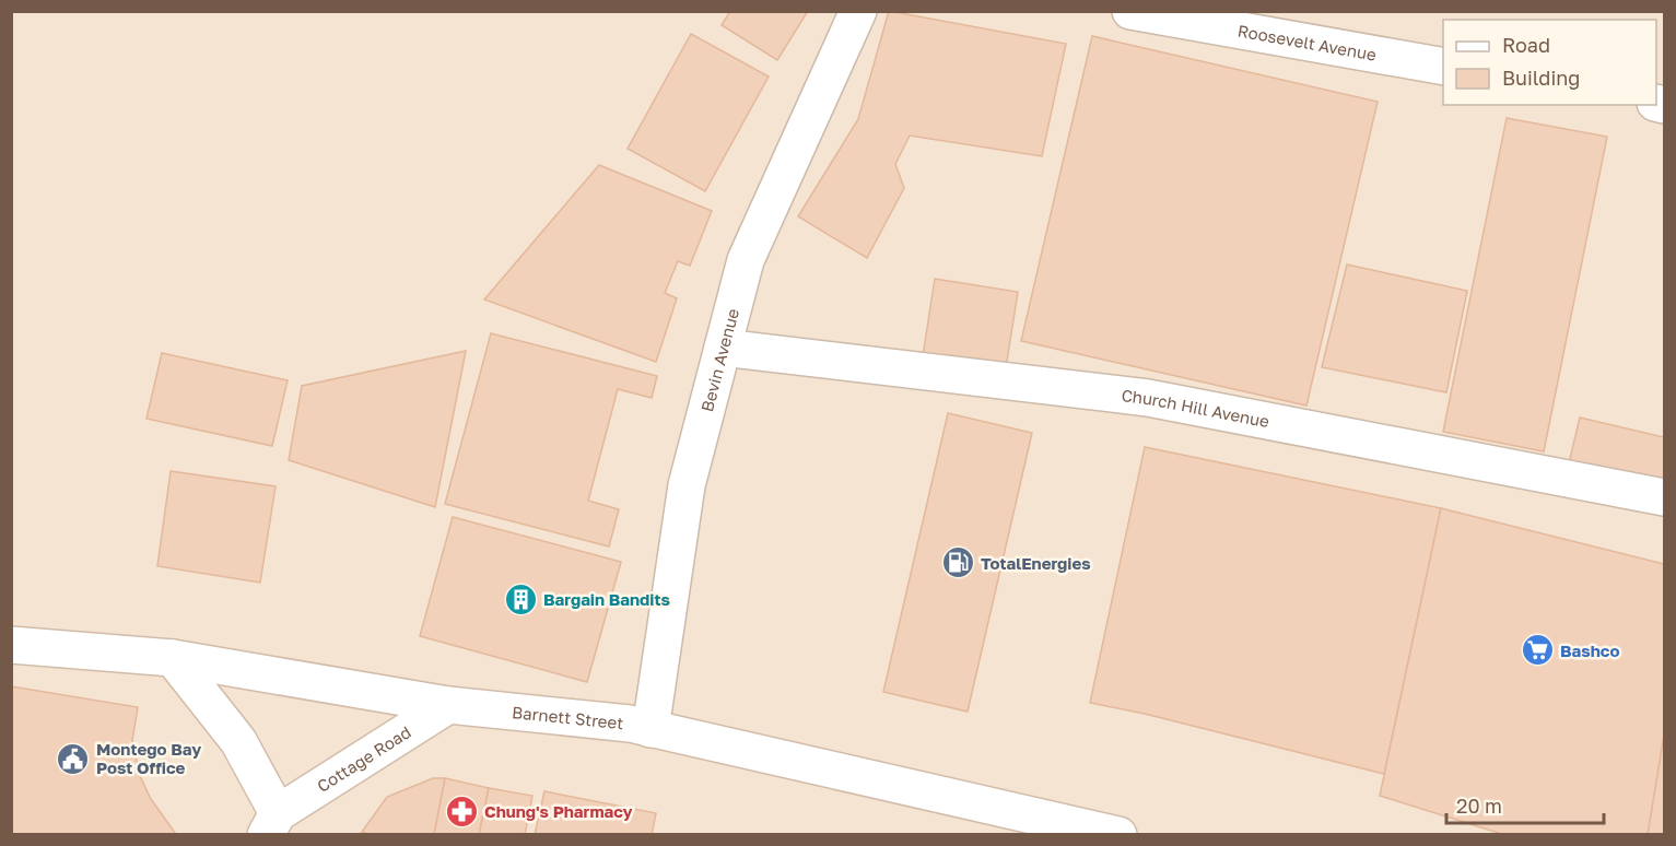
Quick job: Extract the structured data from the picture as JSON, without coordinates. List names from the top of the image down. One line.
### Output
{"streets":{"street":["Roosevelt Avenue","Bevin Avenue","Church Hill Avenue","Barnett Street","Cottage Road"]},"crossings":[["Bevin Avenue","Church Hill Avenue"],["Bevin Avenue","Barnett Street"],["Barnett Street","Cottage Road"]],"places":{"fuel station":["TotalEnergies"],"building":["Bargain Bandits"],"supermarket":["Bashco"],"public building":["Montego Bay Post Office"],"pharmacy":["Chung's Pharmacy"]},"legend":["Road","Building"],"scale_bar":"20 m"}
